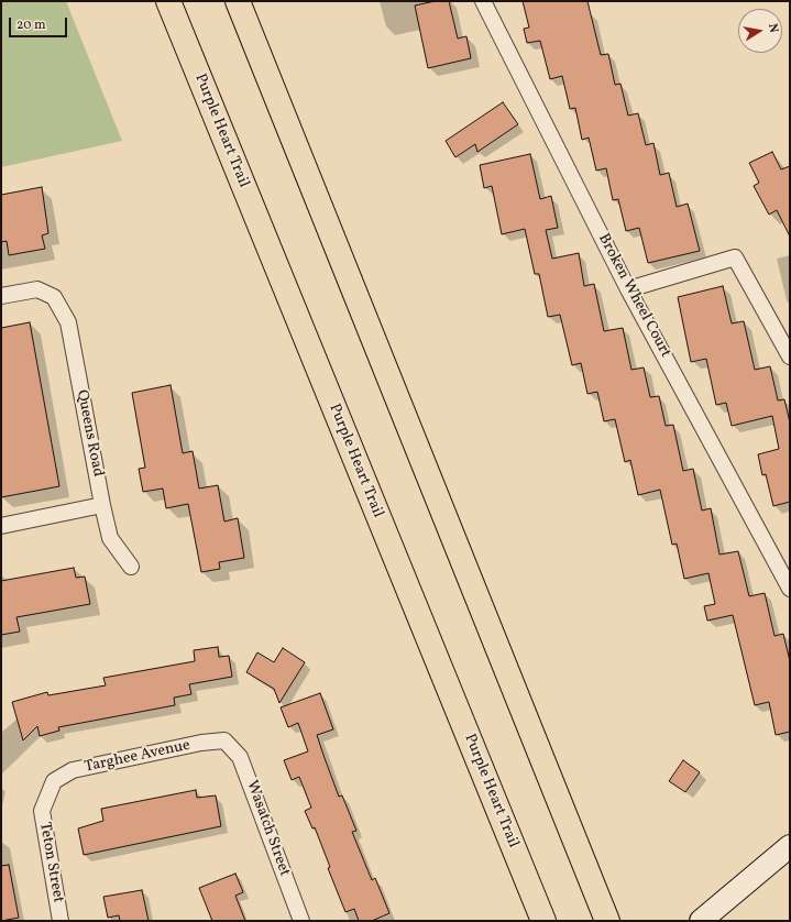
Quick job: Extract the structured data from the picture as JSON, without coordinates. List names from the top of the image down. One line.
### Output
{"streets":{"highway":["Purple Heart Trail"],"street":["Broken Wheel Court","Queens Road","Targhee Avenue","Wasatch Street","Teton Street"]},"crossings":[["Targhee Avenue","Wasatch Street"],["Targhee Avenue","Teton Street"]],"scale_bar":"20 m","north":"right"}
